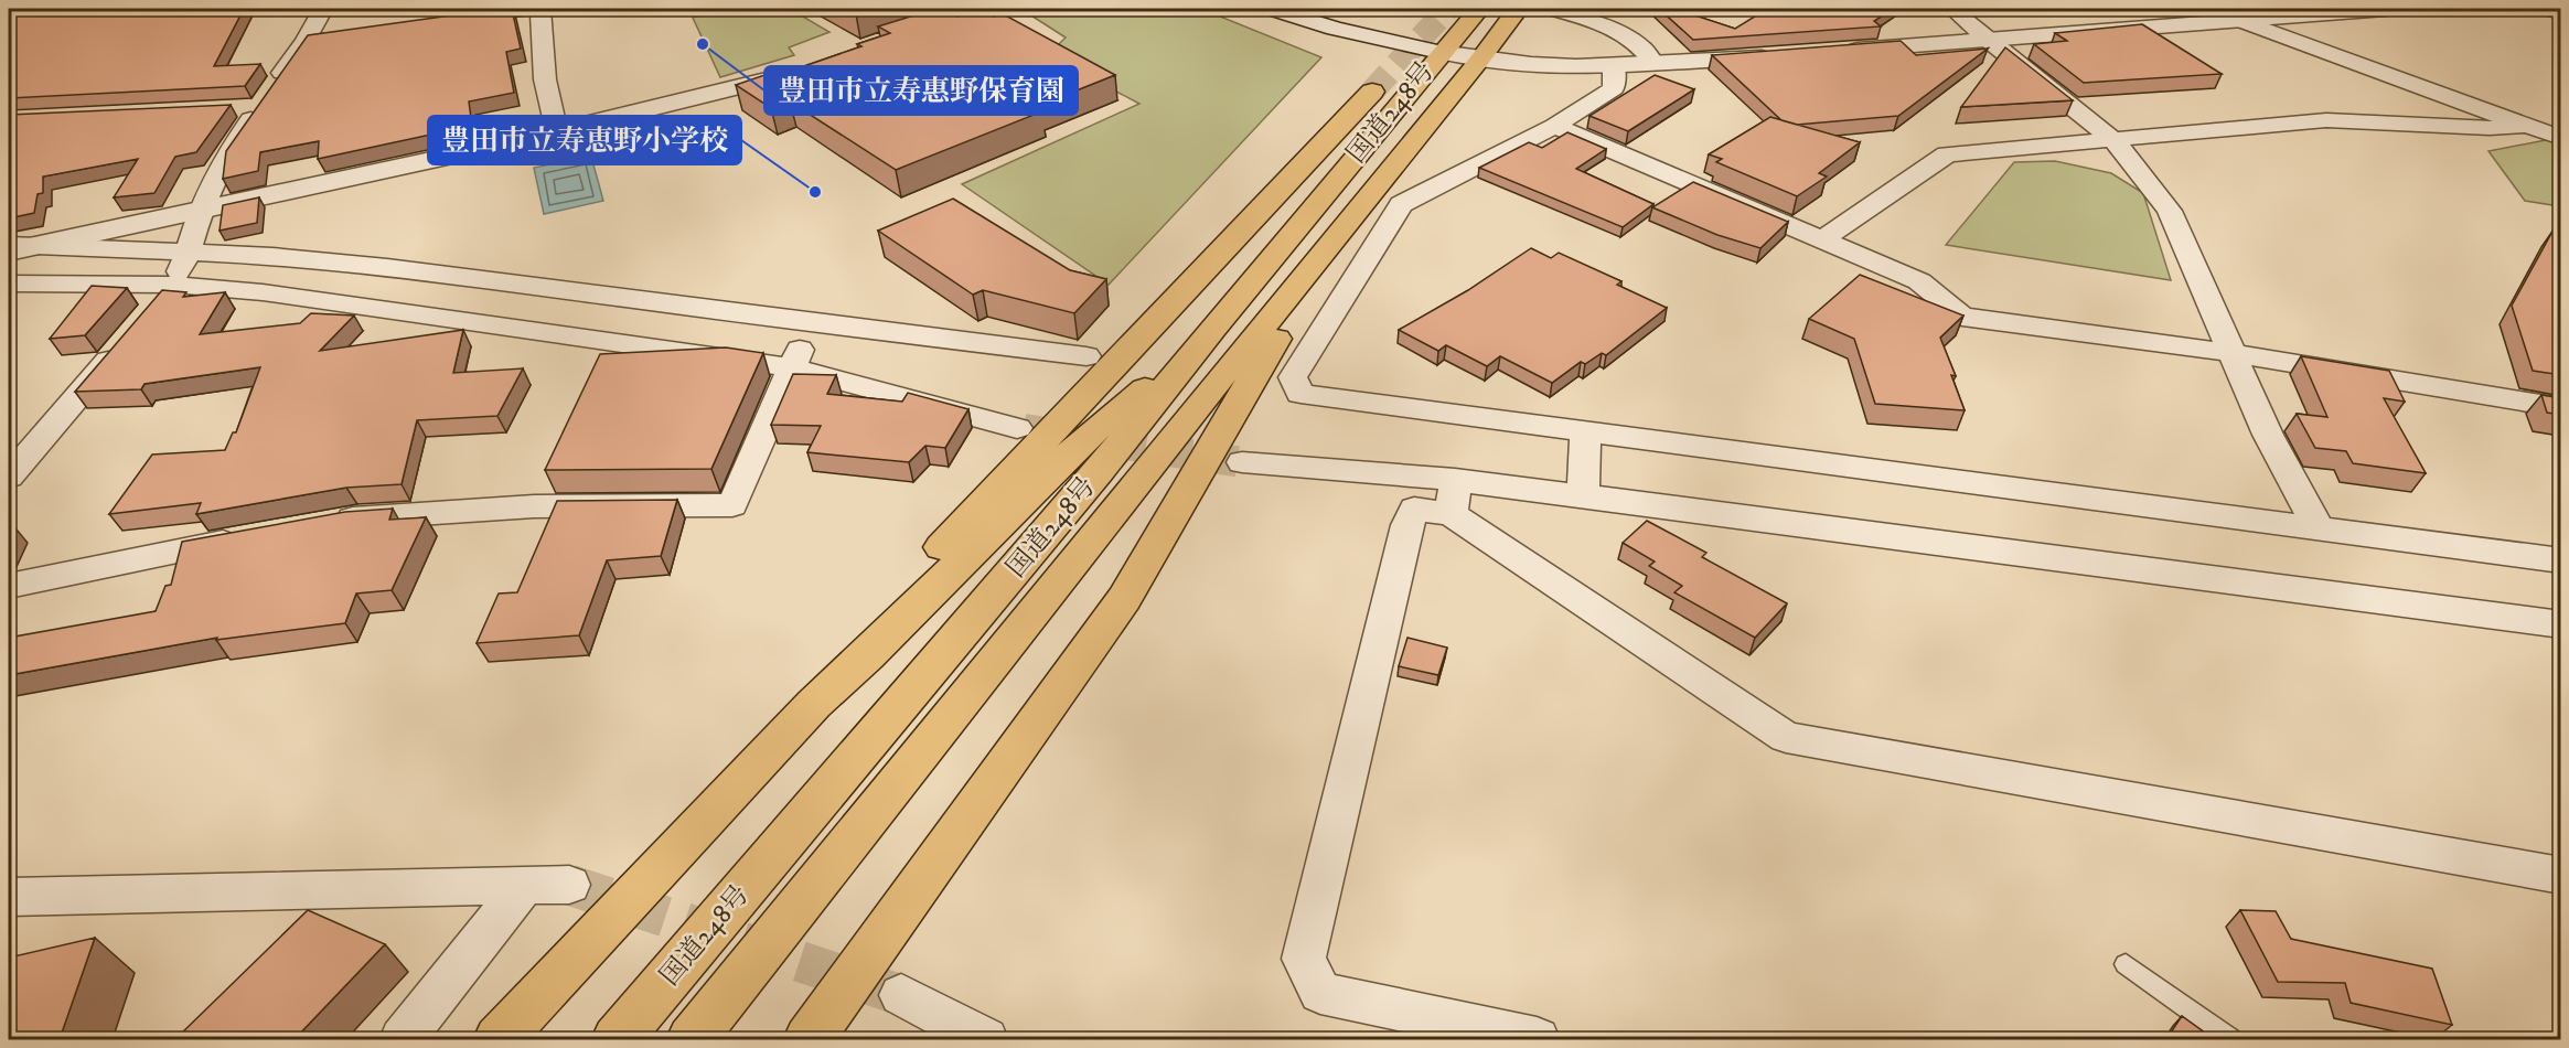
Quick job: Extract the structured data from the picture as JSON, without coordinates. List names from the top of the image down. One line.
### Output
{"streets":{"highway":["国道248号"]},"places":["豊田市立寿惠野保育園","豊田市立寿恵野小学校"]}
